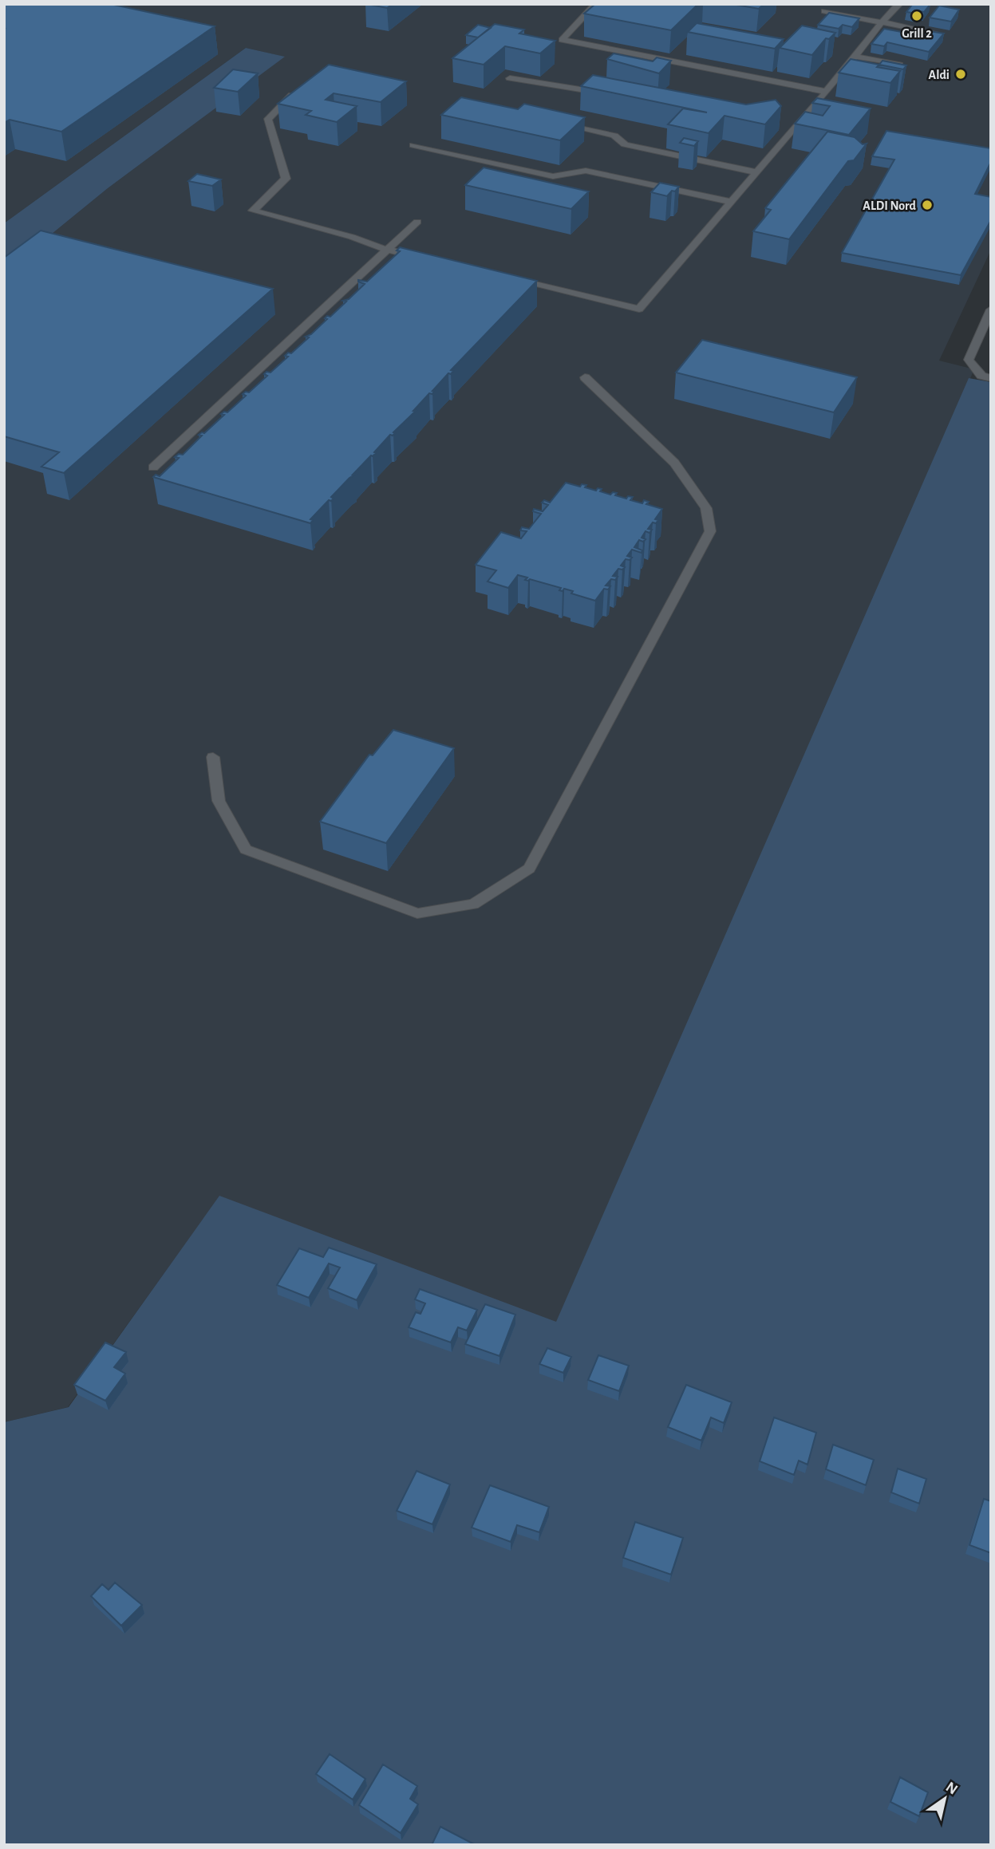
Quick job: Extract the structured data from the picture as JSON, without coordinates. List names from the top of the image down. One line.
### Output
{"places":["Grill 2","Aldi","ALDI Nord"],"north":"top right"}
